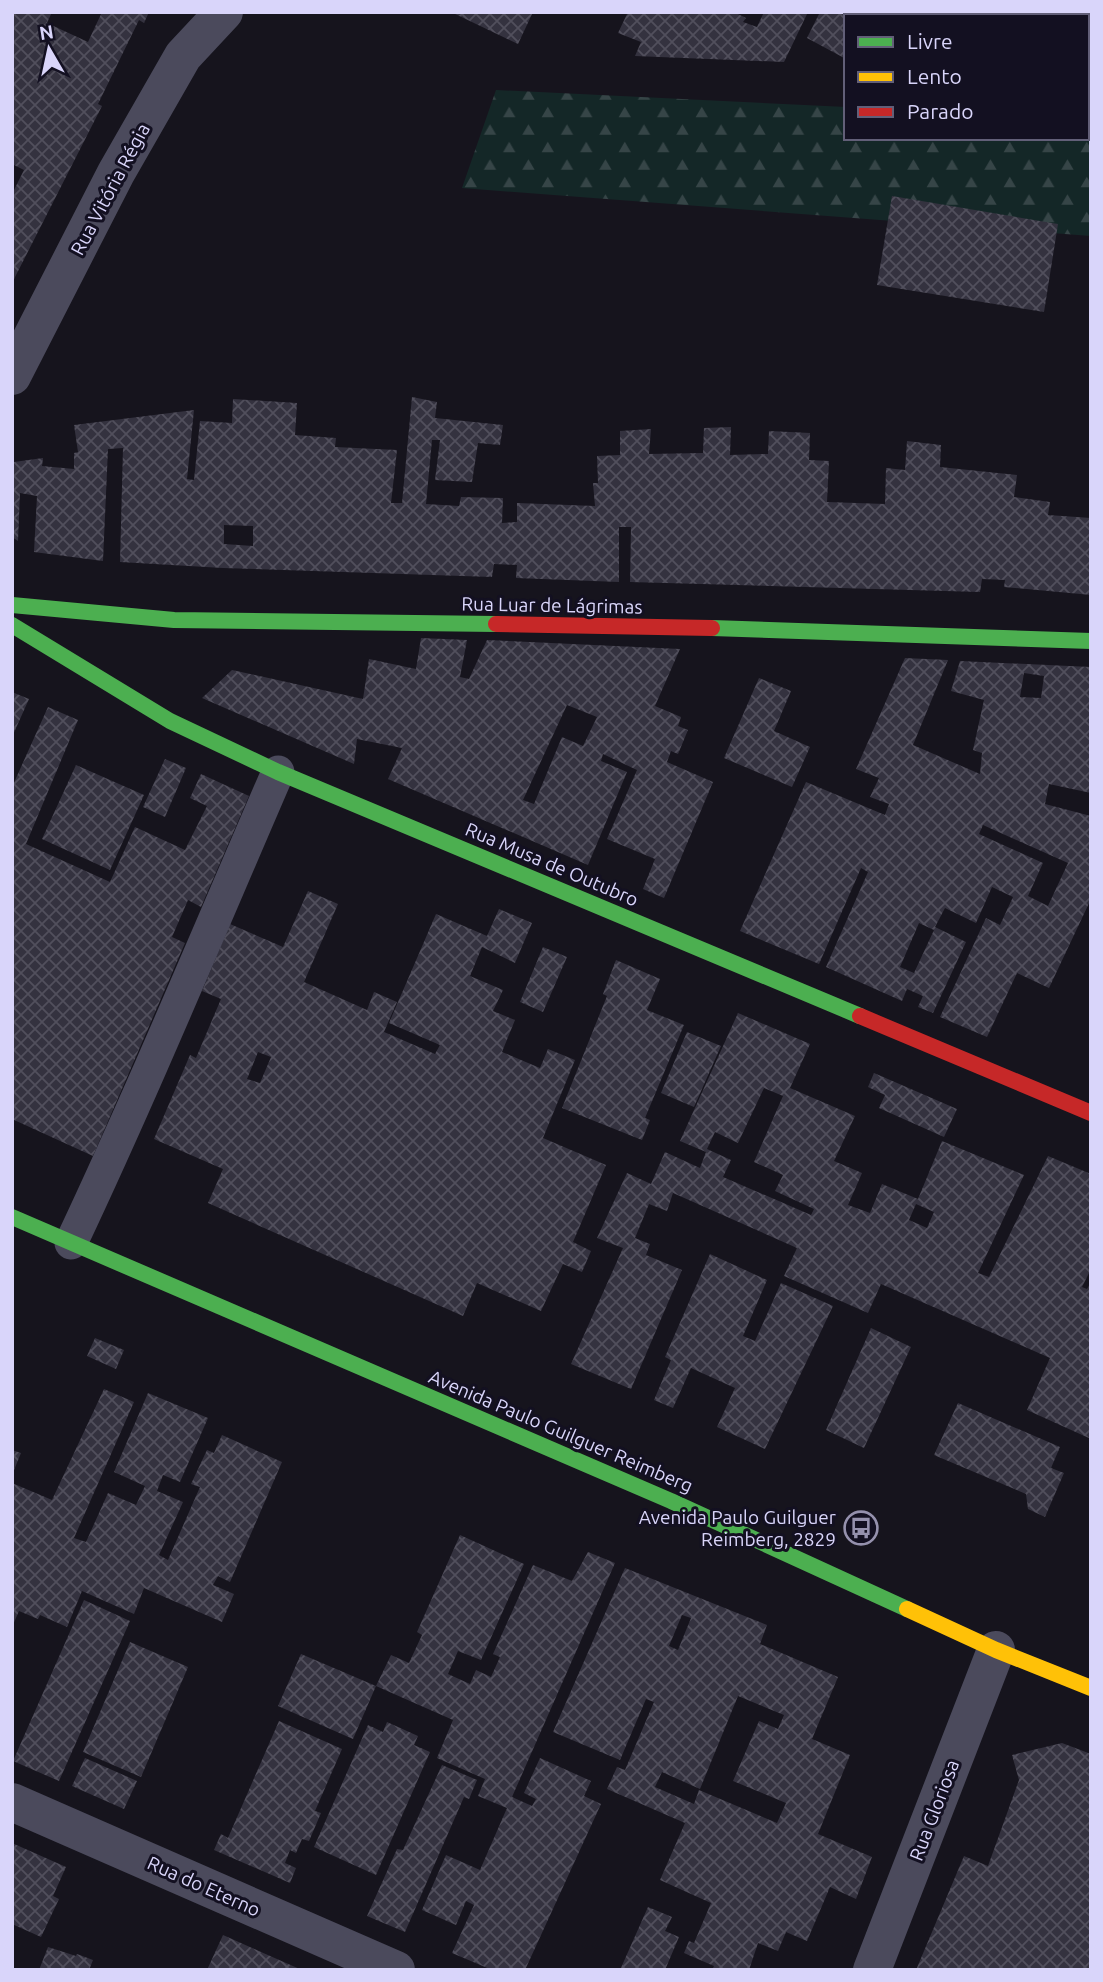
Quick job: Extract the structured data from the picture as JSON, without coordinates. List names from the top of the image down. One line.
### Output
{"streets":{"street":["Rua Vitória Régia","Rua Luar de Lágrimas","Rua Musa de Outubro","Avenida Paulo Guilguer Reimberg","Rua Gloriosa","Rua do Eterno"]},"crossings":[["Avenida Paulo Guilguer Reimberg","Rua Gloriosa"]],"places":{"bus stop":["Avenida Paulo Guilguer Reimberg, 2829"]},"legend":["Livre","Lento","Parado"],"north":"top"}
